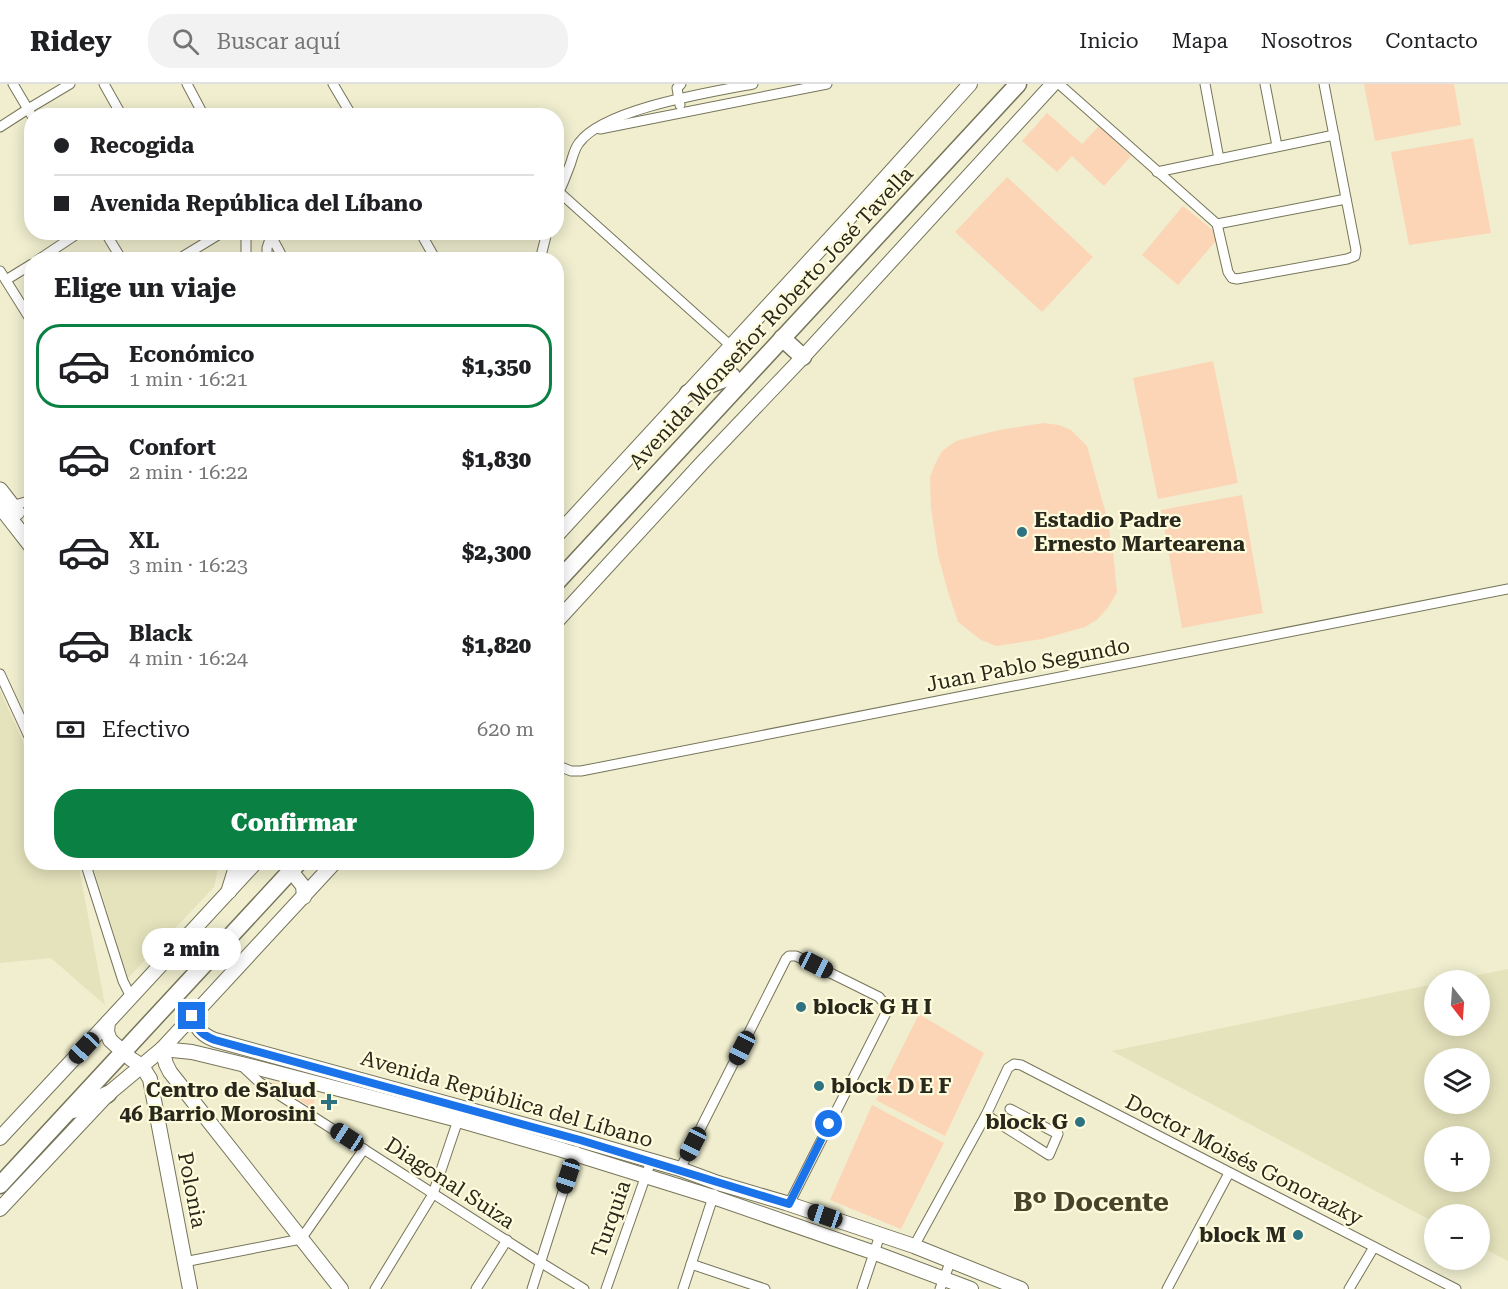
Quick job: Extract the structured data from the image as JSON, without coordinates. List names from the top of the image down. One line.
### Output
{"streets":{"highway":["Avenida Monseñor Roberto José Tavella"],"main road":["Avenida República del Líbano","Polonia"],"street":["Juan Pablo Segundo","Doctor Moisés Gonorazky","Diagonal Suiza","Turquia"]},"crossings":[["Avenida República del Líbano","Diagonal Suiza"],["Avenida República del Líbano","Turquia"]],"districts":["Bº Docente"],"places":{"other":["Estadio Padre Ernesto Martearena","block G H I","block D E F","block G","block M"],"health":["Centro de Salud 46 Barrio Morosini"]},"north":"bottom","page":{"header":"Ridey","search":"Buscar aquí","nav":["Inicio","Mapa","Nosotros","Contacto"],"banner":["Recogida","Avenida República del Líbano"],"heading":"Elige un viaje","list":[{"name":"Económico","note":"1 min · 16:21","value":"$1,350"},{"name":"Confort","note":"2 min · 16:22","value":"$1,830"},{"name":"XL","note":"3 min · 16:23","value":"$2,300"},{"name":"Black","note":"4 min · 16:24","value":"$1,820"}],"pay":["Efectivo","620 m"],"buttons":"Confirmar","bubble":"2 min","map_buttons":["+","−"]}}
